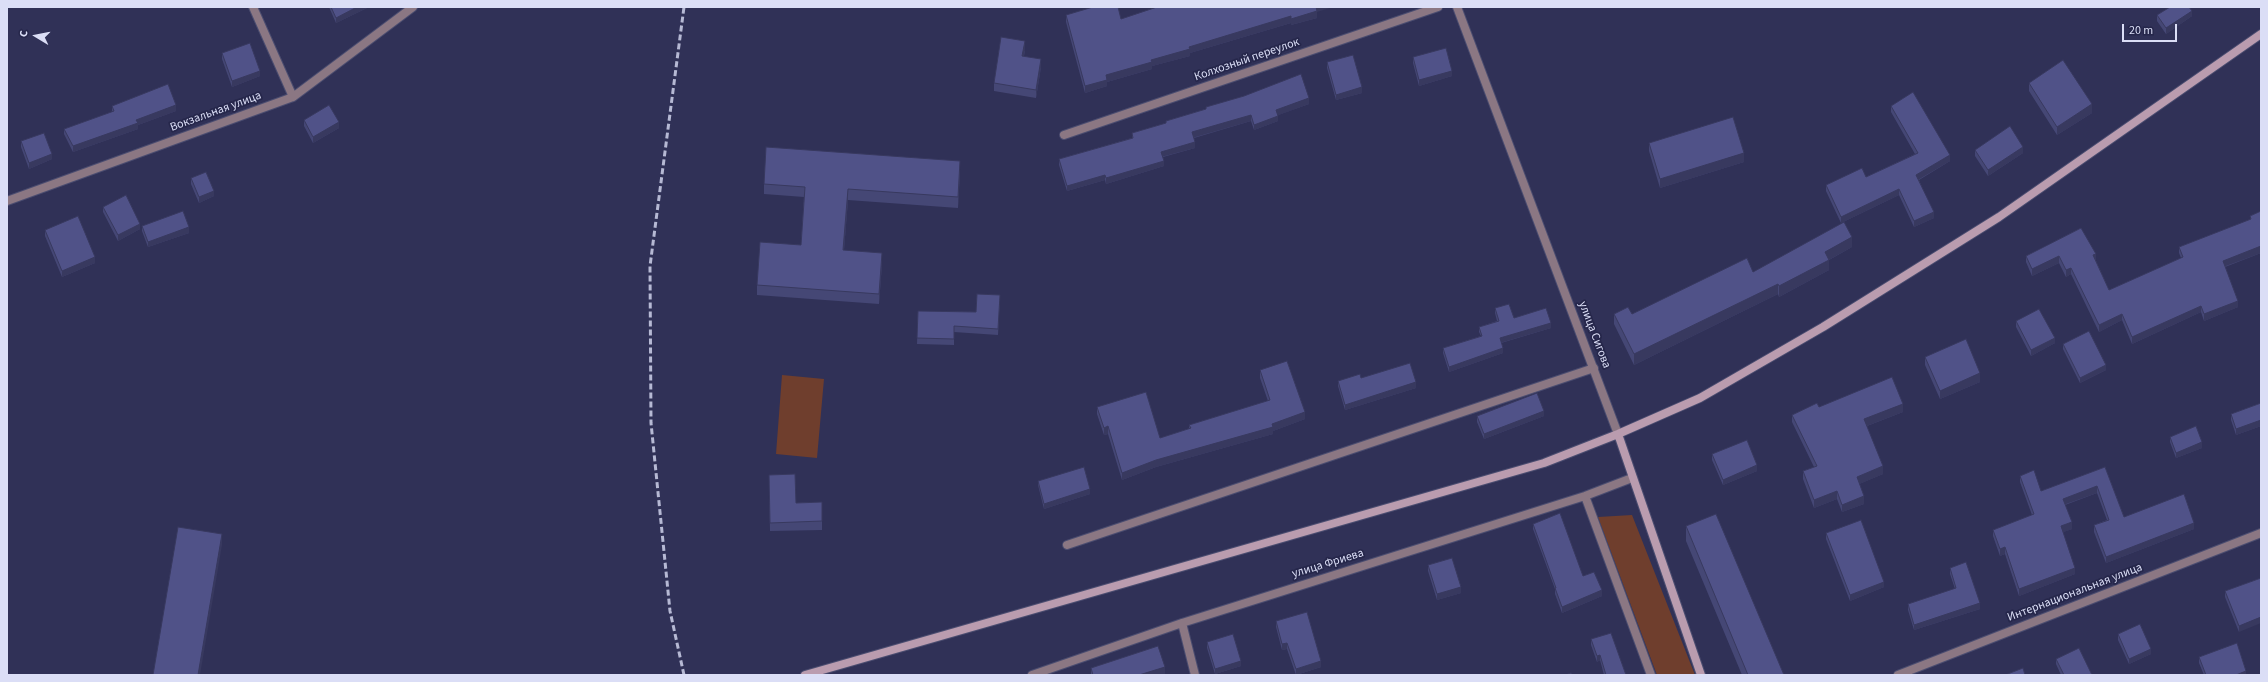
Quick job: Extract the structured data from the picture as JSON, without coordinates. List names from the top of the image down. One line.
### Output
{"streets":{"main road":["улица Сигова"],"street":["Колхозный переулок","Вокзальная улица","улица Фриева","Интернациональная улица"]},"crossings":[["улица Сигова","улица Фриева"]],"scale_bar":"20 m","north":"left"}
